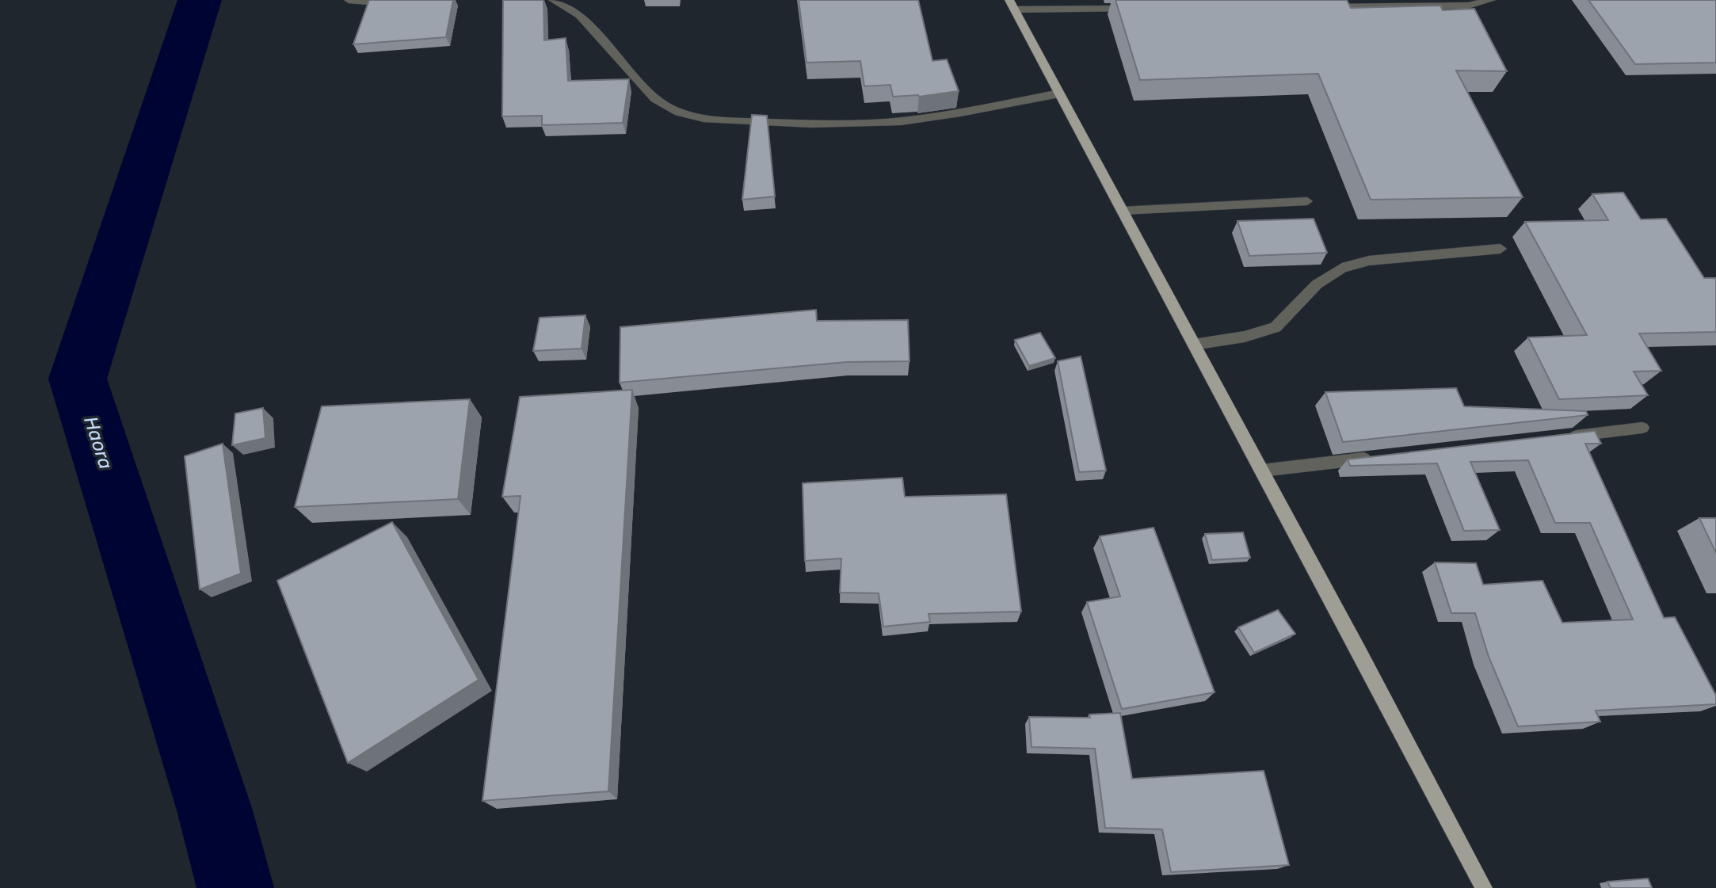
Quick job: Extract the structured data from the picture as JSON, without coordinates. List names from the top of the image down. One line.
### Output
{"water":["Haora"]}
